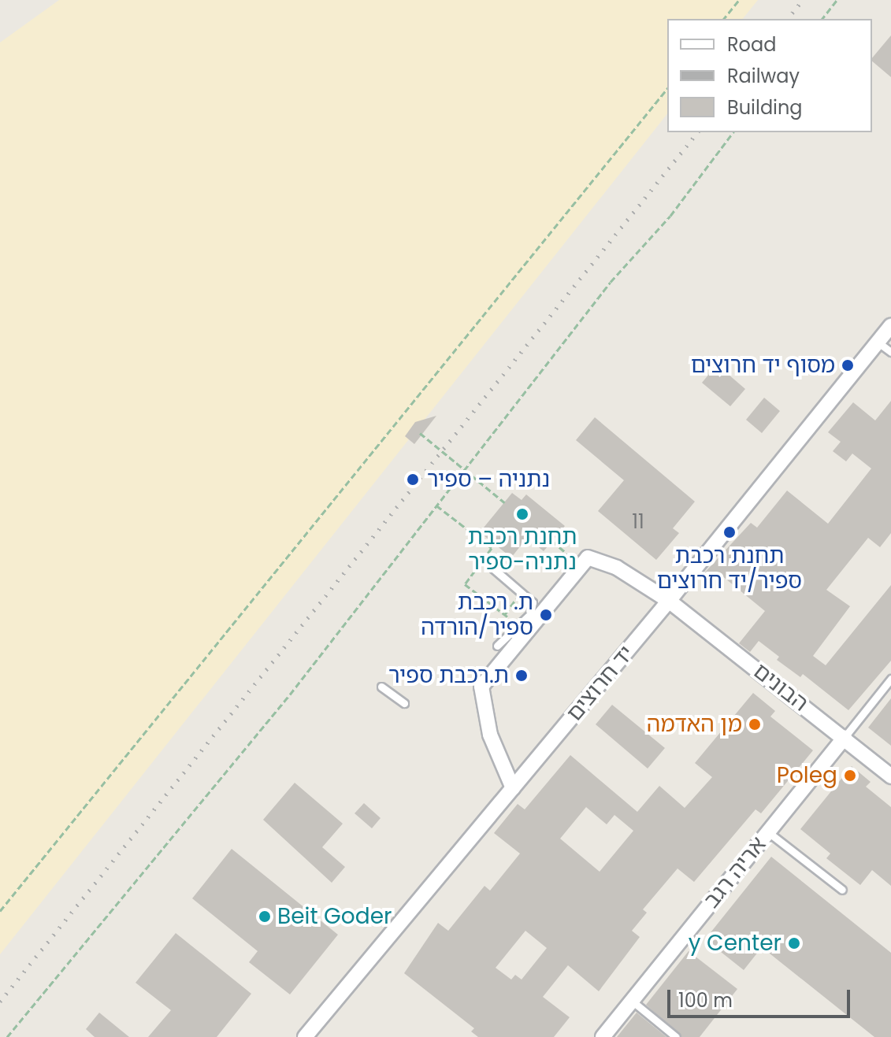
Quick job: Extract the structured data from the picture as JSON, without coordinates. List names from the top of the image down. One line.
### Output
{"streets":{"street":["יד חרוצים","הבונים","אריה רגב"]},"crossings":[["יד חרוצים","הבונים"],["הבונים","אריה רגב"]],"places":["מסוף יד חרוצים","נתניה – ספיר","תחנת רכבת נתניה-ספיר","תחנת רכבת ספיר/יד חרוצים","ת. רכבת ספיר/הורדה","ת.רכבת ספיר","מן האדמה","Poleg","Beit Goder","y Center"],"house_numbers":["11"],"legend":["Road","Railway","Building"],"scale_bar":"100 m"}
